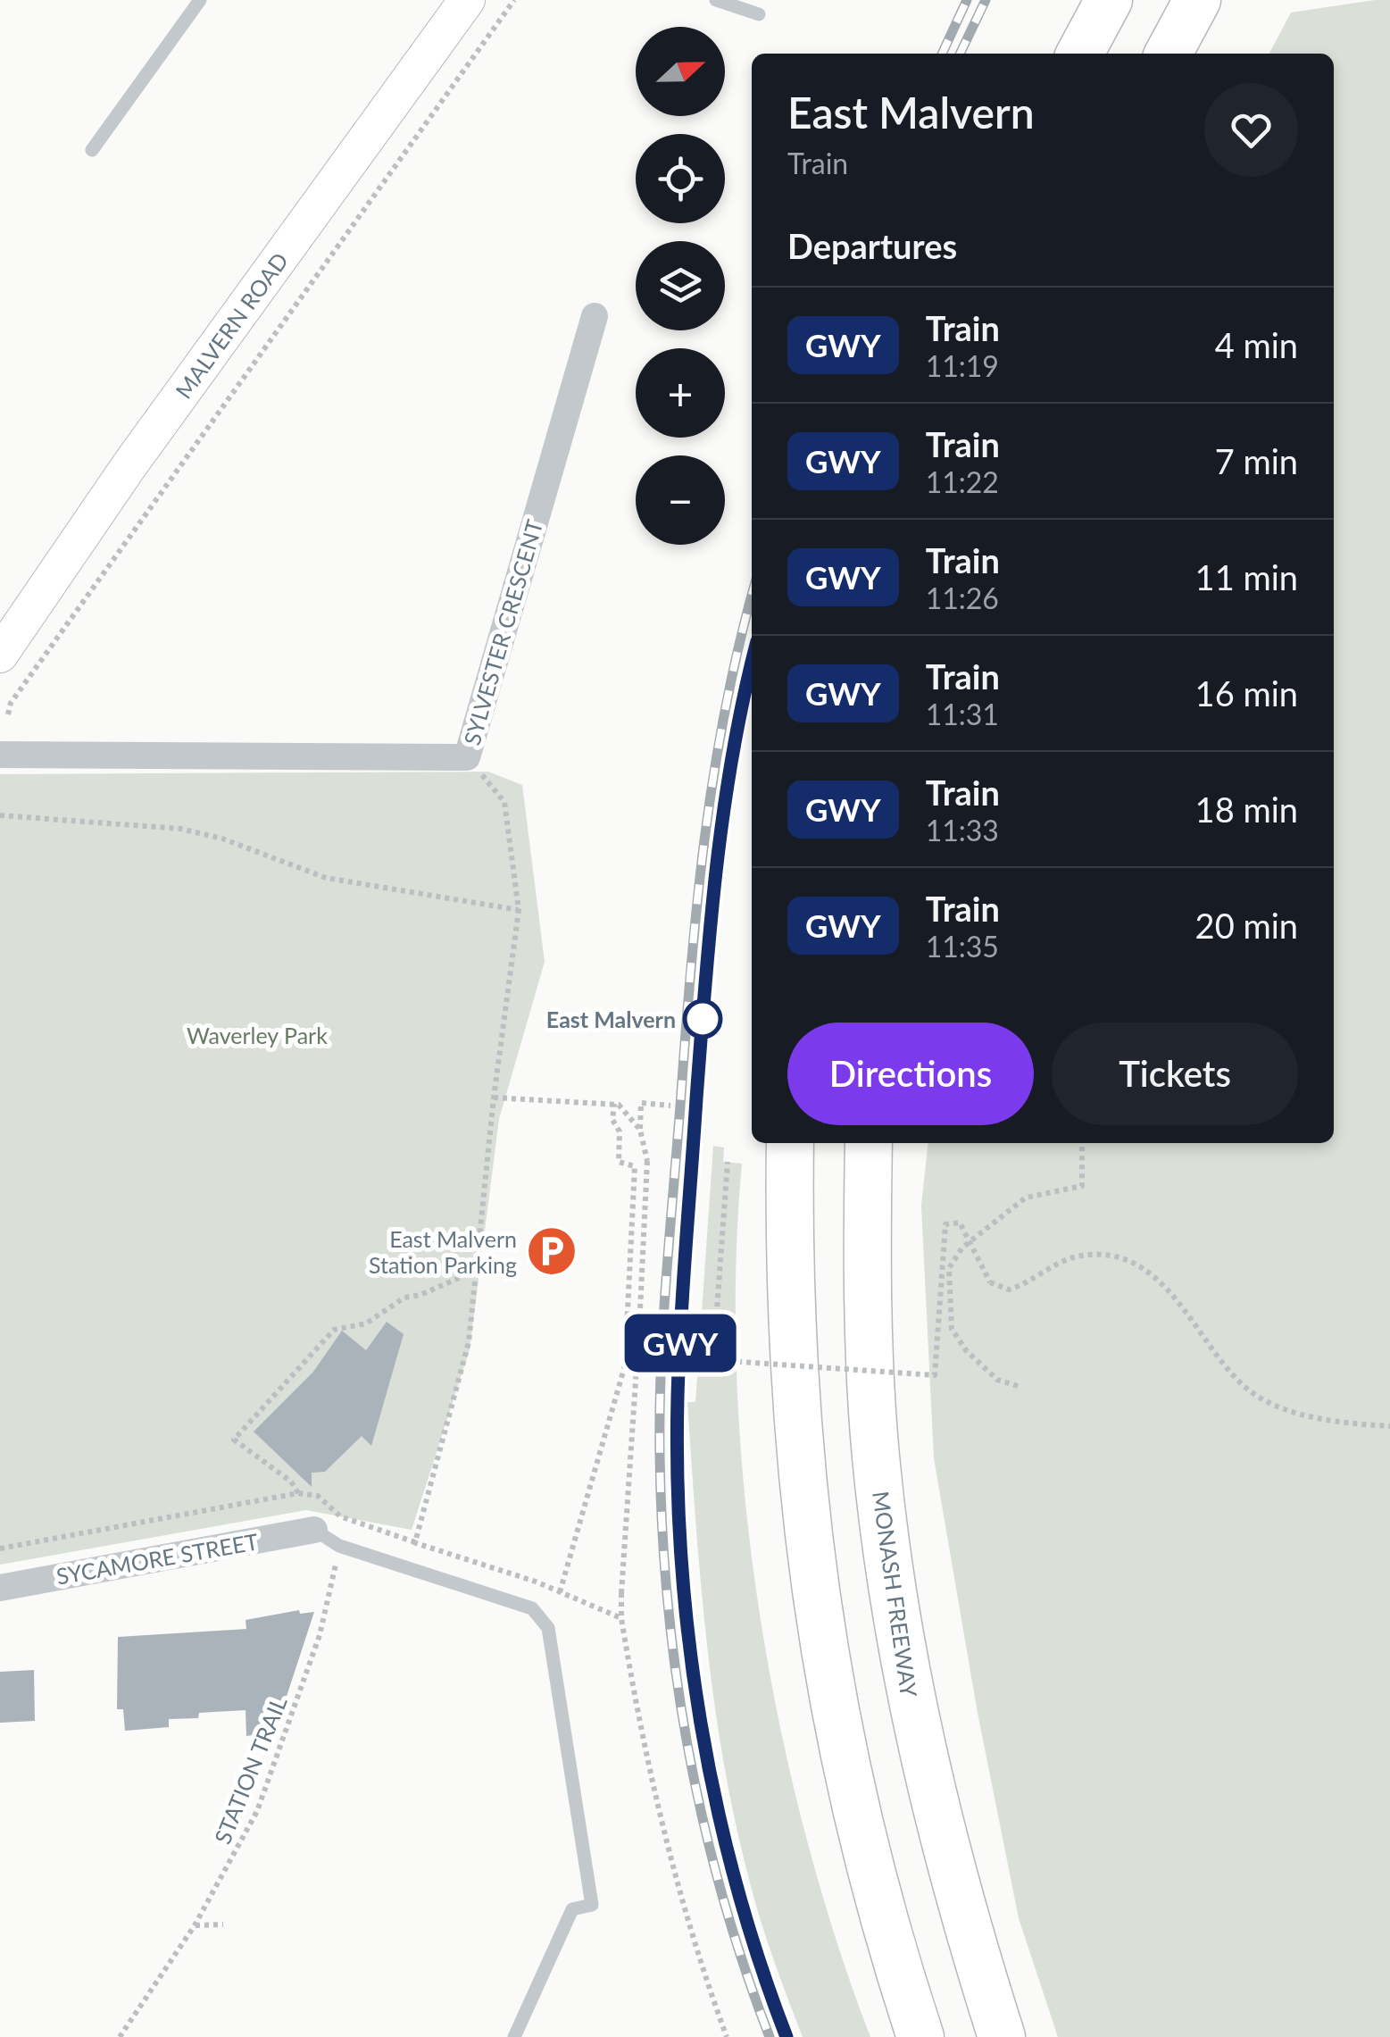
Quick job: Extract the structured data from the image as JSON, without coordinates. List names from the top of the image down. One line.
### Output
{"streets":{"highway":["MONASH FREEWAY"],"main road":["MALVERN ROAD"],"street":["SYLVESTER CRESCENT","SYCAMORE STREET"],"path":["STATION TRAIL"]},"parks":["Waverley Park"],"places":{"other":["East Malvern"],"parking":["East Malvern Station Parking"]},"north":"right","page":{"on_map":"GWY","map_buttons":["+","−"],"heading":[["East Malvern","Train"],"Departures"],"list":[{"mark":"GWY","name":"Train","note":"11:19","value":"4 min"},{"mark":"GWY","name":"Train","note":"11:22","value":"7 min"},{"mark":"GWY","name":"Train","note":"11:26","value":"11 min"},{"mark":"GWY","name":"Train","note":"11:31","value":"16 min"},{"mark":"GWY","name":"Train","note":"11:33","value":"18 min"},{"mark":"GWY","name":"Train","note":"11:35","value":"20 min"}],"buttons":["Directions","Tickets"]}}
